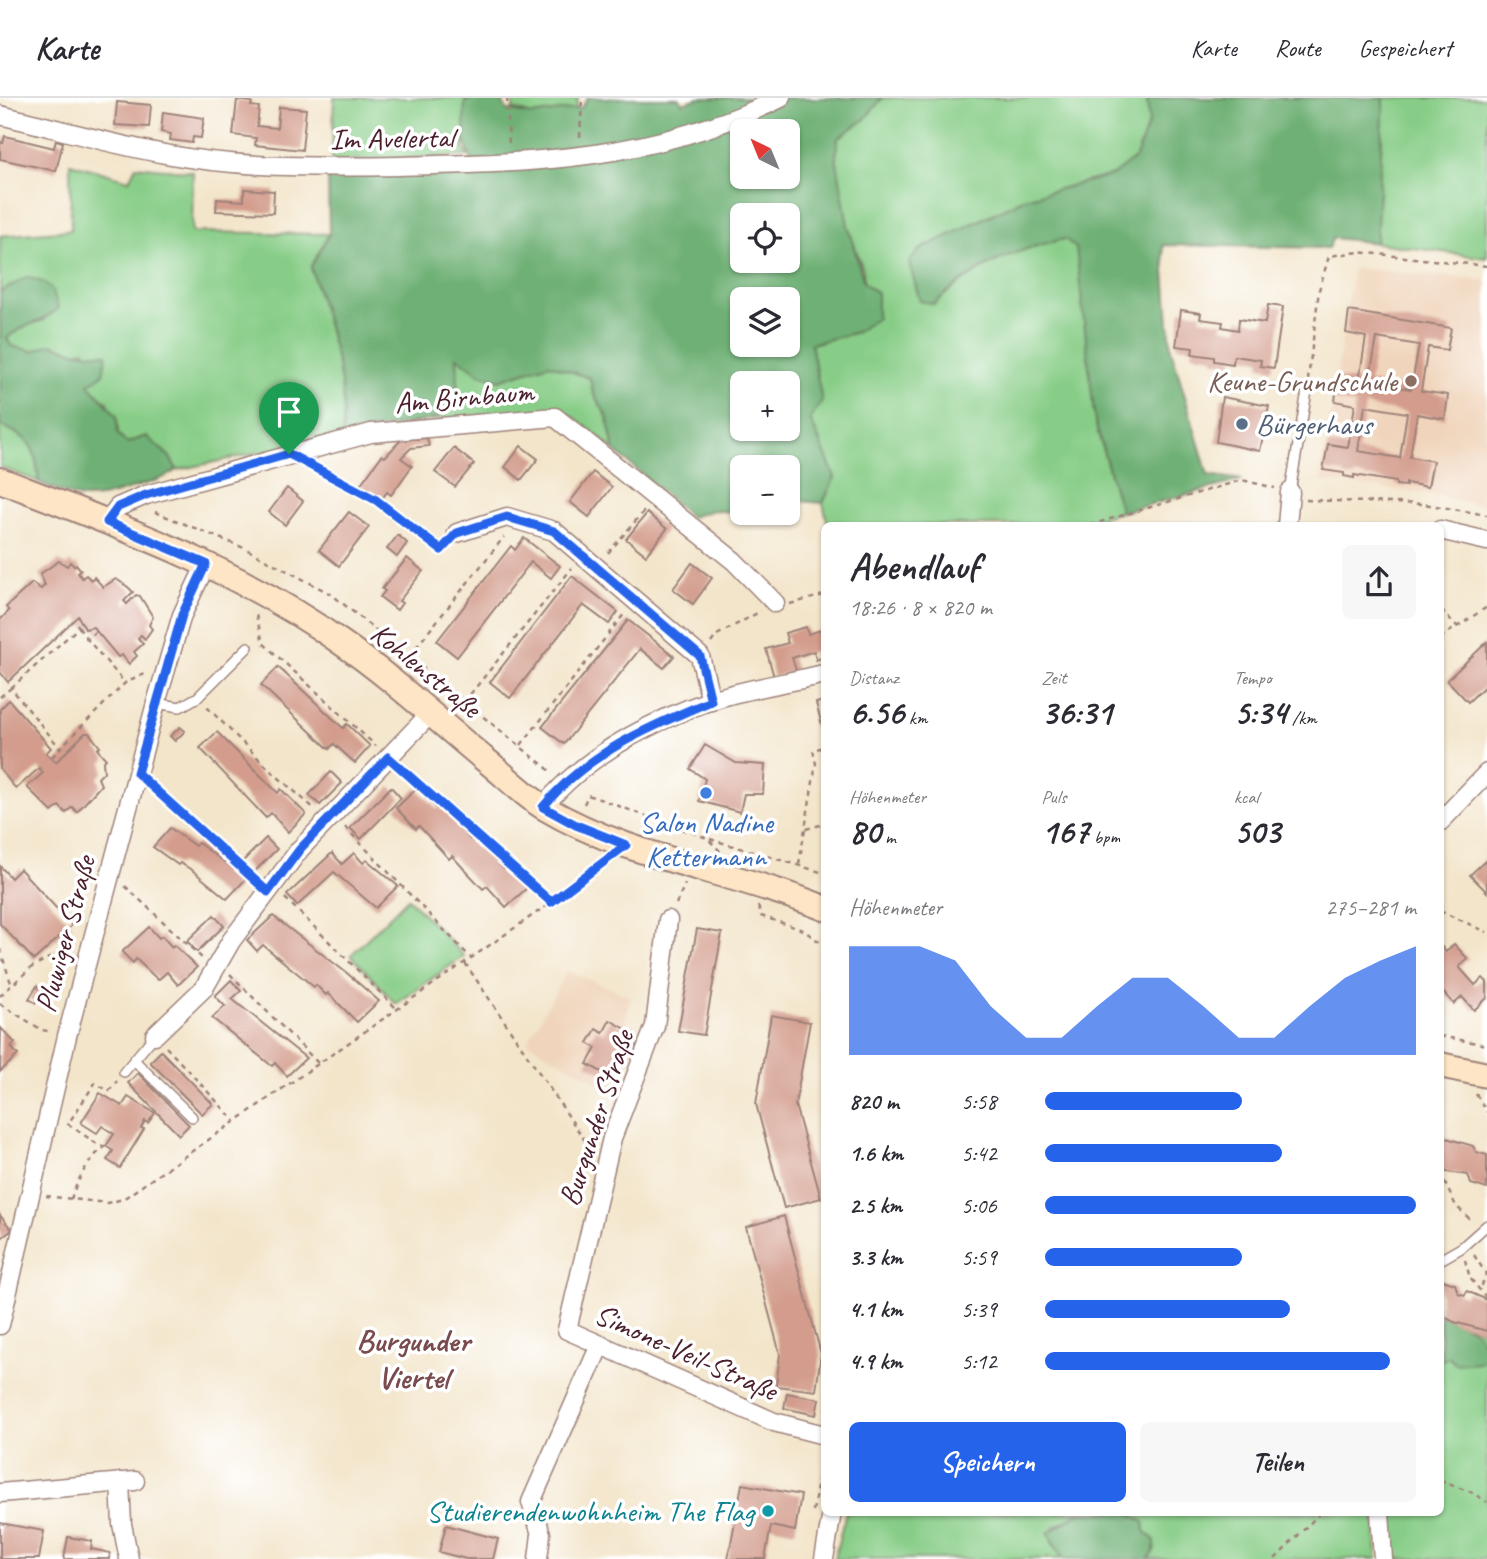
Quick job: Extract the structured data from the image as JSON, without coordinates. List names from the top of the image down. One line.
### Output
{"streets":{"main road":["Kohlenstraße"],"street":["Im Avelertal","Am Birnbaum","Pluwiger Straße","Burgunder Straße","Simone-Veil-Straße"]},"crossings":[["Am Birnbaum","Kohlenstraße"],["Kohlenstraße","Pluwiger Straße"],["Burgunder Straße","Simone-Veil-Straße"]],"districts":["Burgunder Viertel"],"places":["Keune-Grundschule","Bürgerhaus","Salon Nadine Kettermann","Studierendenwohnheim The Flag"],"north":"top left","page":{"header":"Karte","nav":["Karte","Route","Gespeichert"],"map_buttons":["+","−"],"heading":["Abendlauf","18:26 · 8 × 820 m"],"stats":[["Distanz","6.56 km"],["Zeit","36:31"],["Tempo","5:34 /km"],["Höhenmeter","80 m"],["Puls","167 bpm"],["kcal","503"]],"chart":["Höhenmeter","275–281 m"],"list":[{"name":"820 m","note":"5:58"},{"name":"1.6 km","note":"5:42"},{"name":"2.5 km","note":"5:06"},{"name":"3.3 km","note":"5:59"},{"name":"4.1 km","note":"5:39"},{"name":"4.9 km","note":"5:12"}],"buttons":["Speichern","Teilen"]}}
